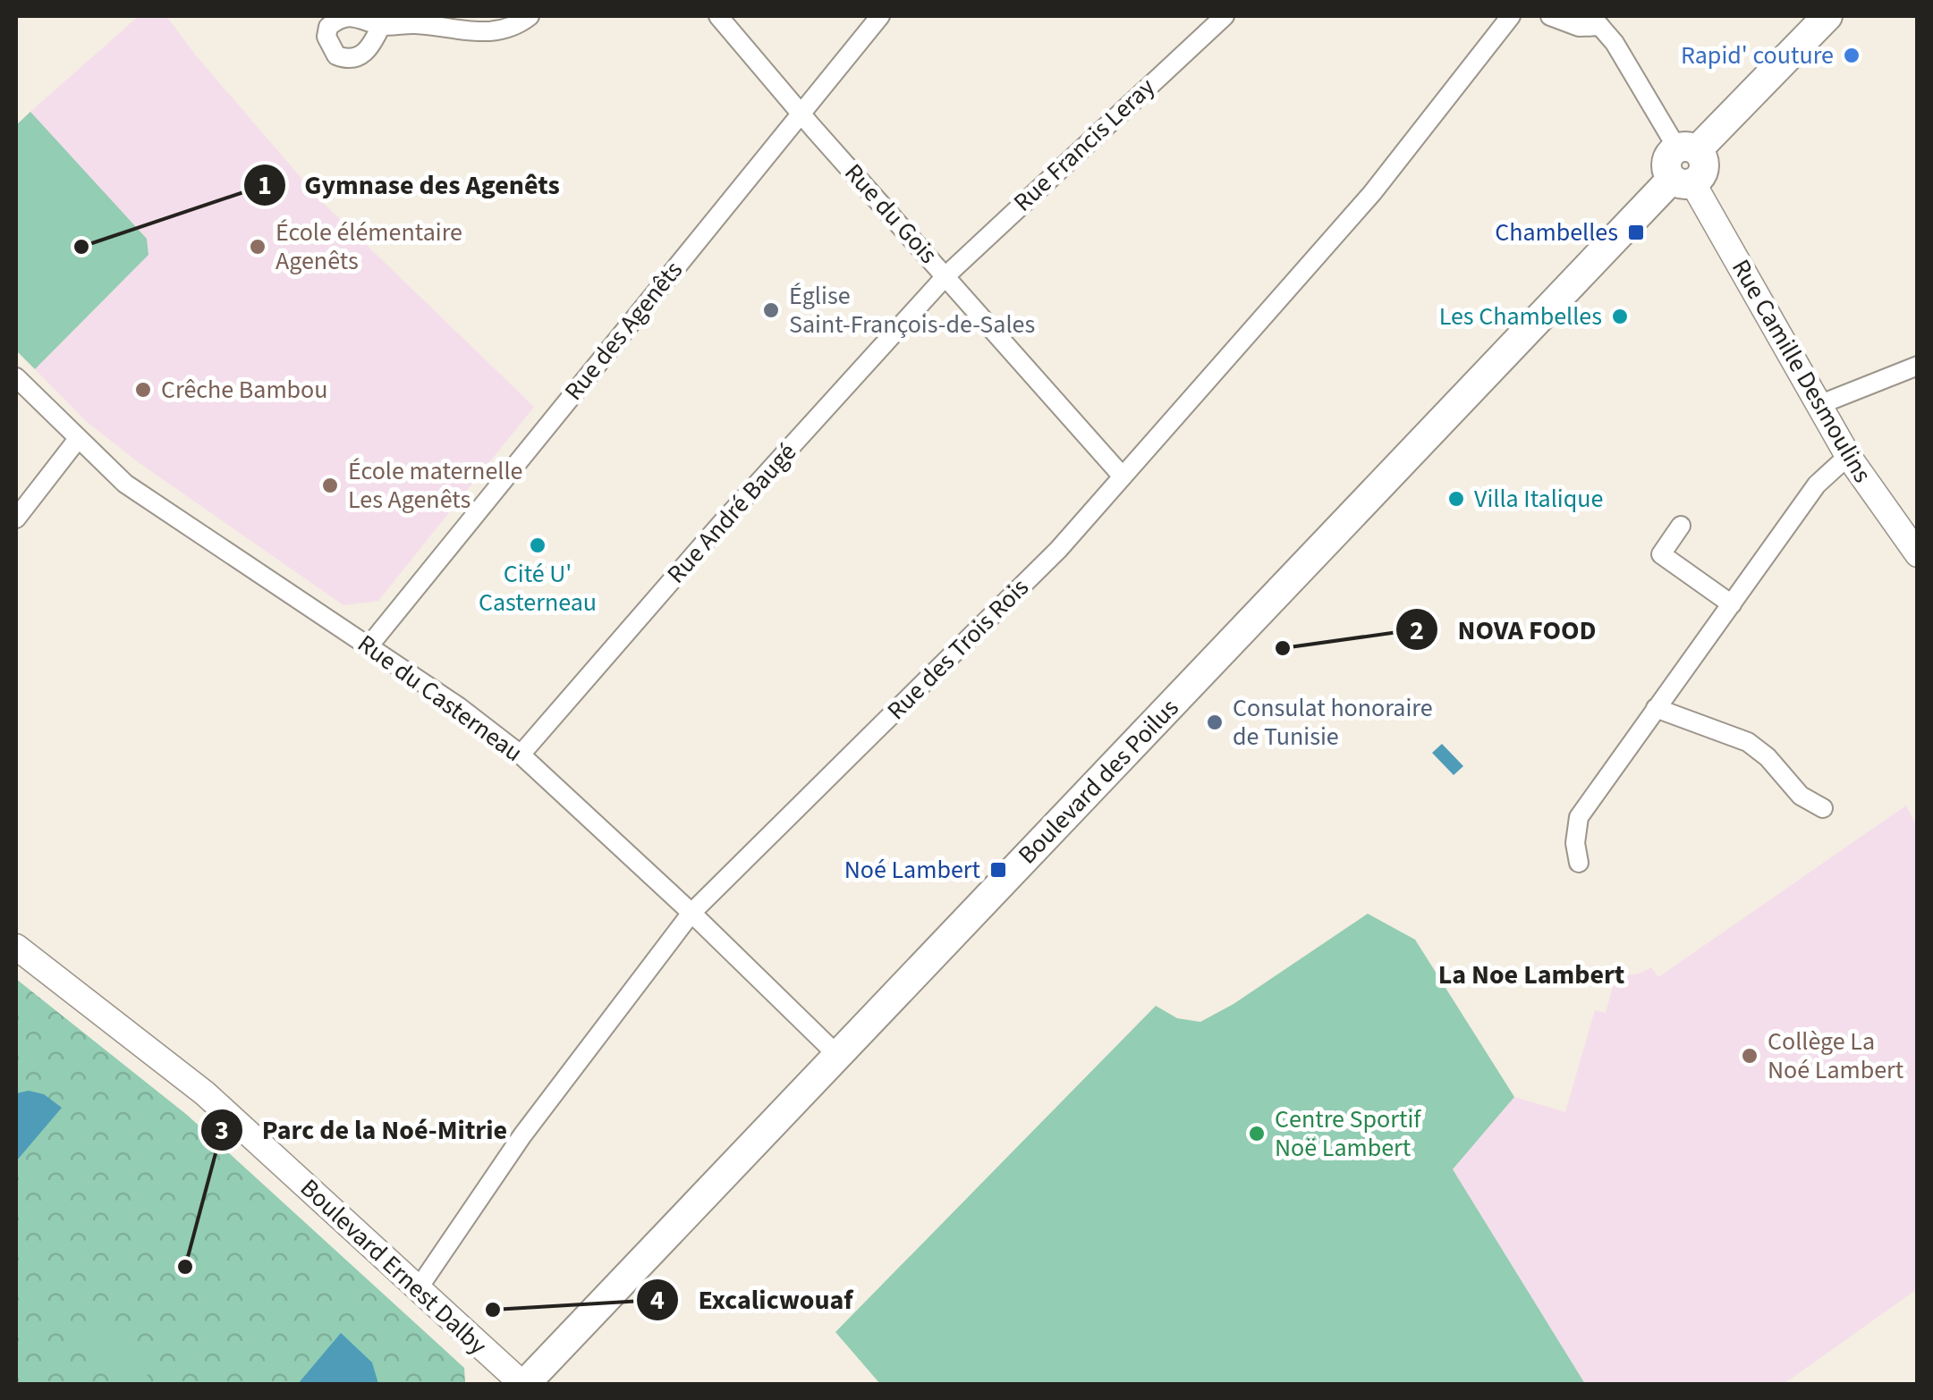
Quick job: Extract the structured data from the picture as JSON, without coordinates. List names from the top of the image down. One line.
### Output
{"streets":{"main road":["Boulevard des Poilus"],"street":["Rue Francis Leray","Rue du Gois","Rue des Agenêts","Rue Camille Desmoulins","Rue André Baugé","Rue des Trois Rois","Rue du Casterneau","Boulevard Ernest Dalby"]},"crossings":[["Rue Francis Leray","Rue du Gois"],["Rue Francis Leray","Rue André Baugé"],["Rue du Gois","Rue des Agenêts"],["Rue du Gois","Rue André Baugé"],["Rue du Gois","Rue des Trois Rois"],["Rue des Agenêts","Rue du Casterneau"],["Rue Camille Desmoulins","Boulevard des Poilus"],["Rue André Baugé","Rue du Casterneau"],["Rue des Trois Rois","Rue du Casterneau"],["Rue des Trois Rois","Boulevard Ernest Dalby"],["Rue du Casterneau","Boulevard des Poilus"],["Boulevard des Poilus","Boulevard Ernest Dalby"]],"districts":["La Noe Lambert"],"places":{"other":["Rapid' couture","Gymnase des Agenêts","École élémentaire Agenêts","Église Saint-François-de-Sales","Les Chambelles","Crêche Bambou","École maternelle Les Agenêts","Villa Italique","Cité U' Casterneau","NOVA FOOD","Consulat honoraire de Tunisie","Collège La Noé Lambert","Centre Sportif Noë Lambert","Parc de la Noé-Mitrie","Excalicwouaf"],"transit":["Chambelles","Noé Lambert"]}}
